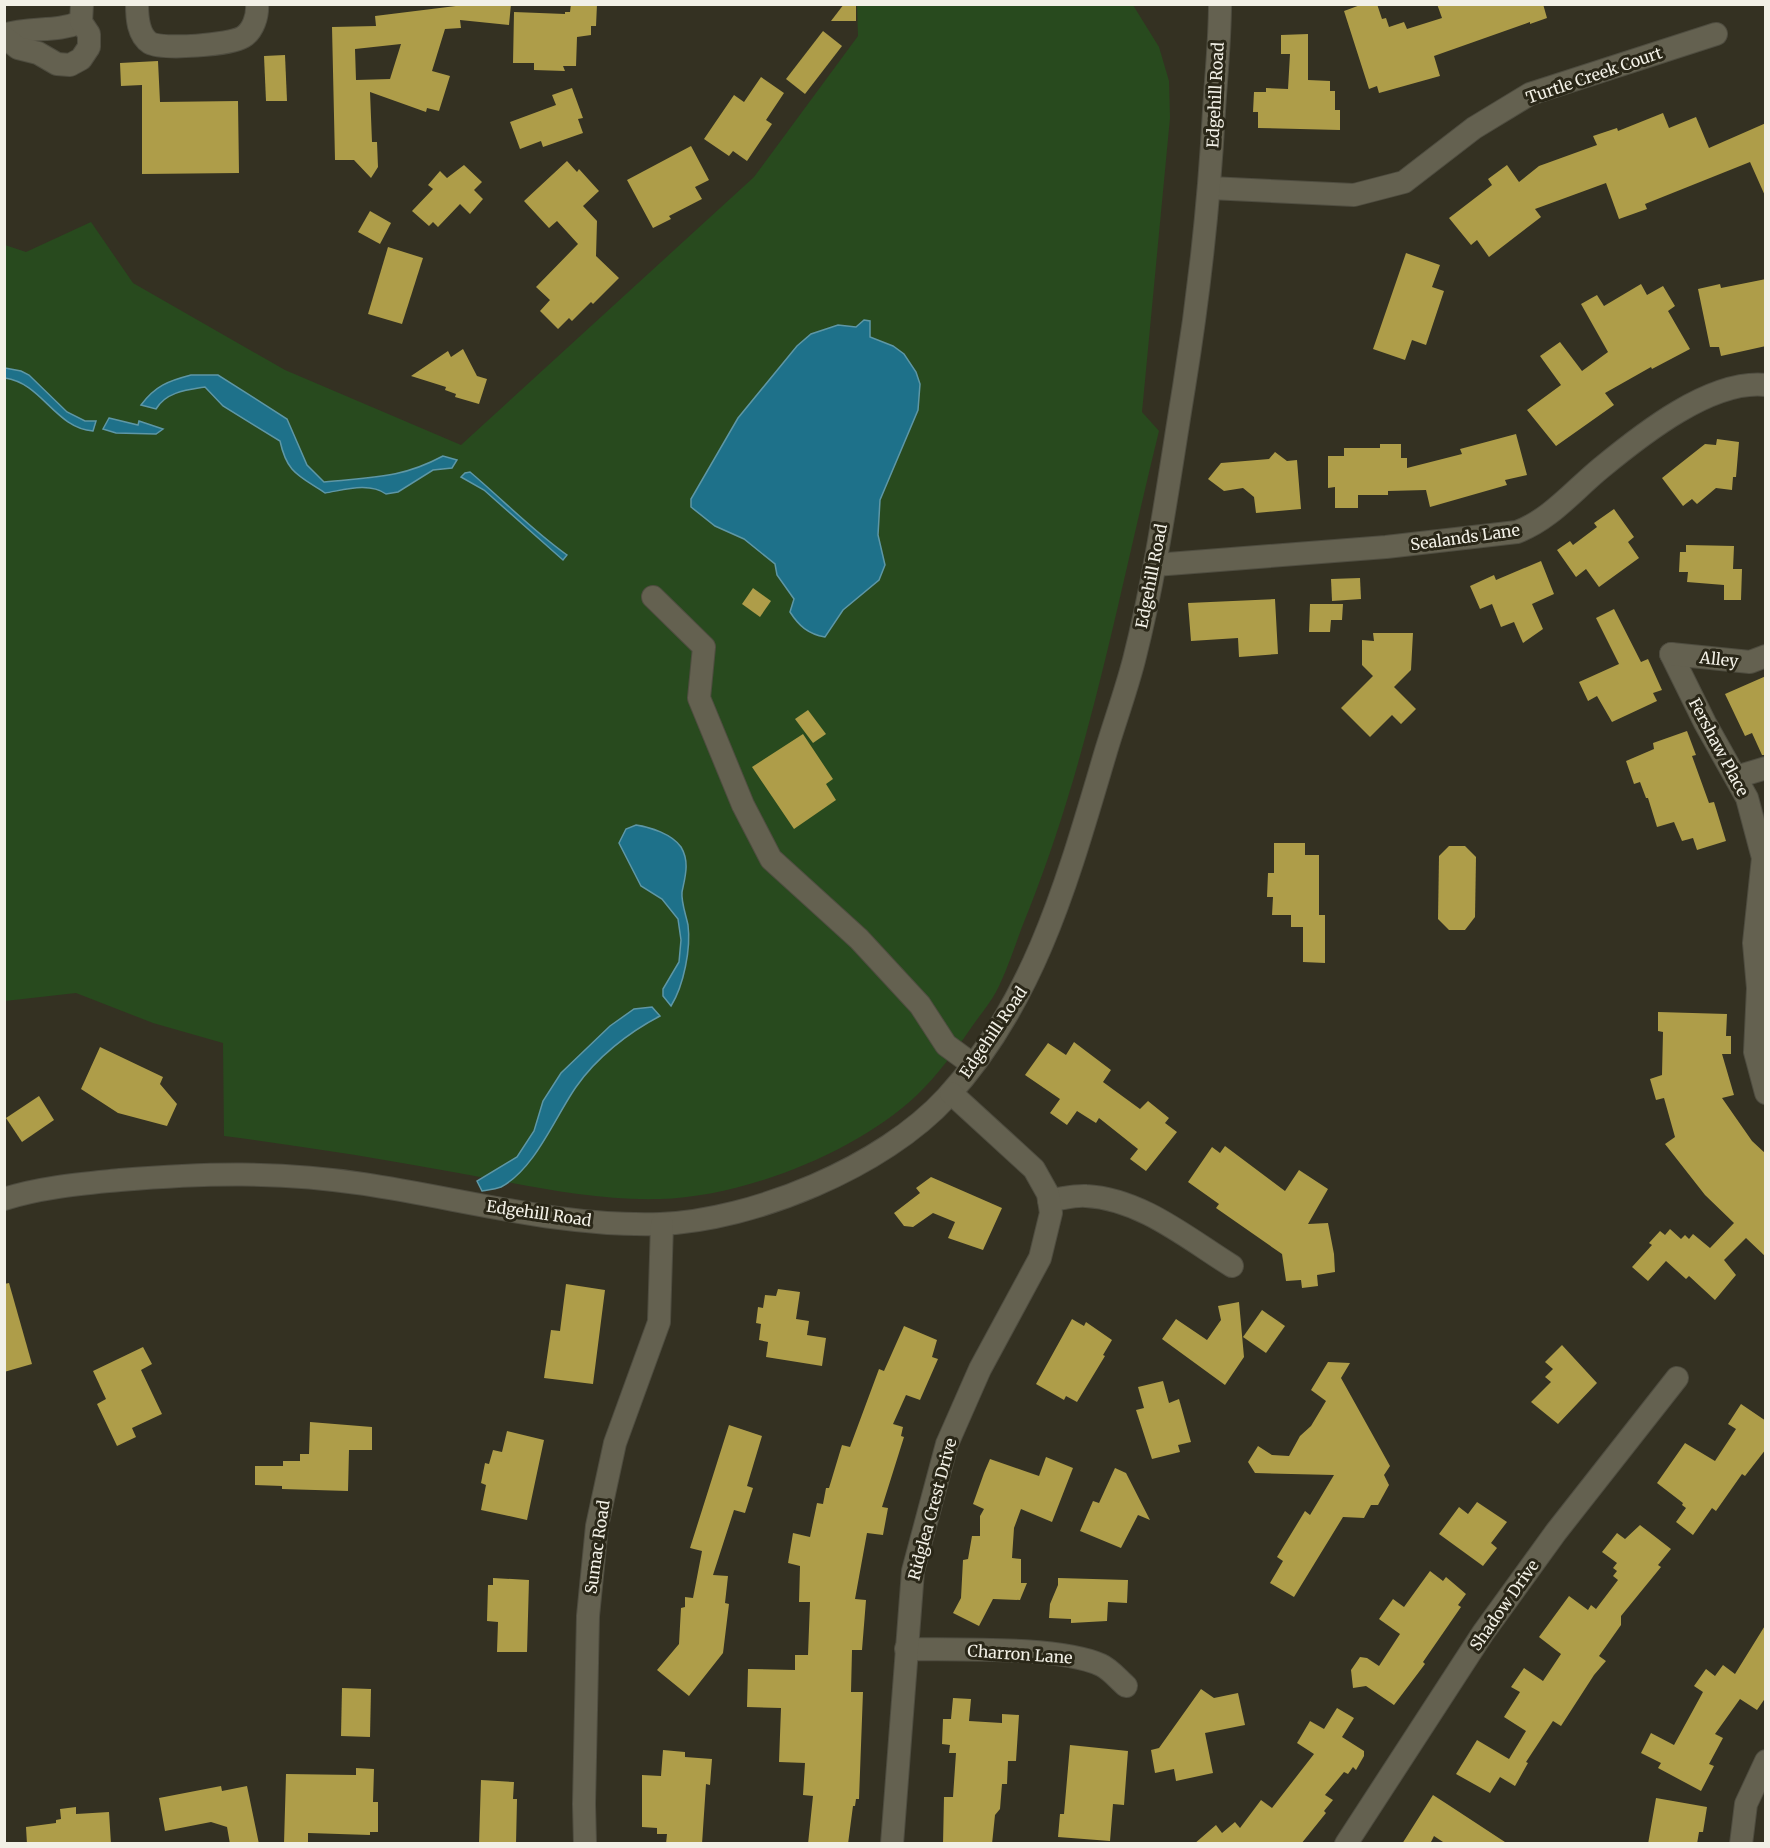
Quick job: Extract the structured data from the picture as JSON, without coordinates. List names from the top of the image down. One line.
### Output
{"streets":{"street":["Turtle Creek Court","Edgehill Road","Sealands Lane","Alley","Fershaw Place","Ridglea Crest Drive","Sumac Road","Shadow Drive","Charron Lane"]},"crossings":[["Turtle Creek Court","Edgehill Road"],["Edgehill Road","Sealands Lane"],["Edgehill Road","Ridglea Crest Drive"],["Edgehill Road","Sumac Road"],["Alley","Fershaw Place"],["Ridglea Crest Drive","Charron Lane"]]}
